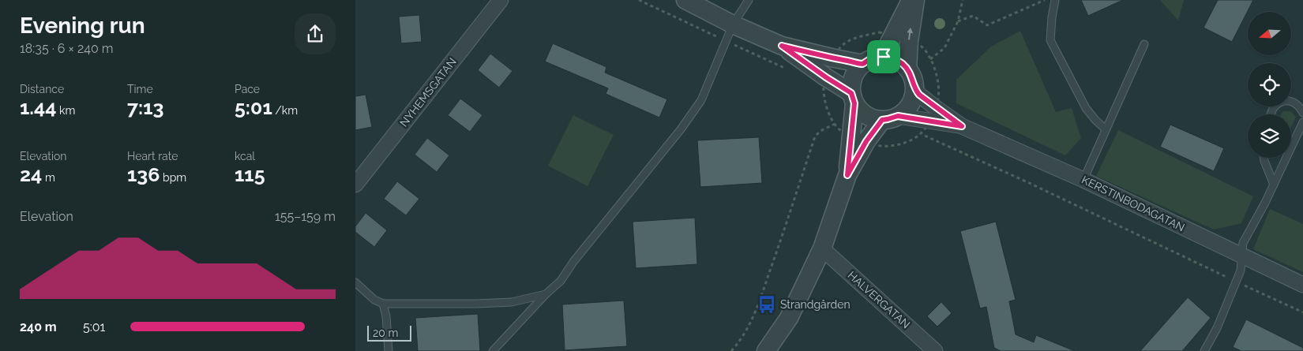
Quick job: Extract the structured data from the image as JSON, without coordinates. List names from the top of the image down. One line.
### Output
{"streets":{"street":["NYHEMSGATAN","KERSTINBODAGATAN","HALVERGATAN"]},"places":{"bus stop":["Strandgården"]},"scale_bar":"20 m","north":"left","page":{"heading":["Evening run","18:35 · 6 × 240 m"],"stats":[["Distance","1.44 km"],["Time","7:13"],["Pace","5:01 /km"],["Elevation","24 m"],["Heart rate","136 bpm"],["kcal","115"]],"chart":["Elevation","155–159 m"],"list":[{"name":"240 m","note":"5:01"}],"scale":"20 m"}}
